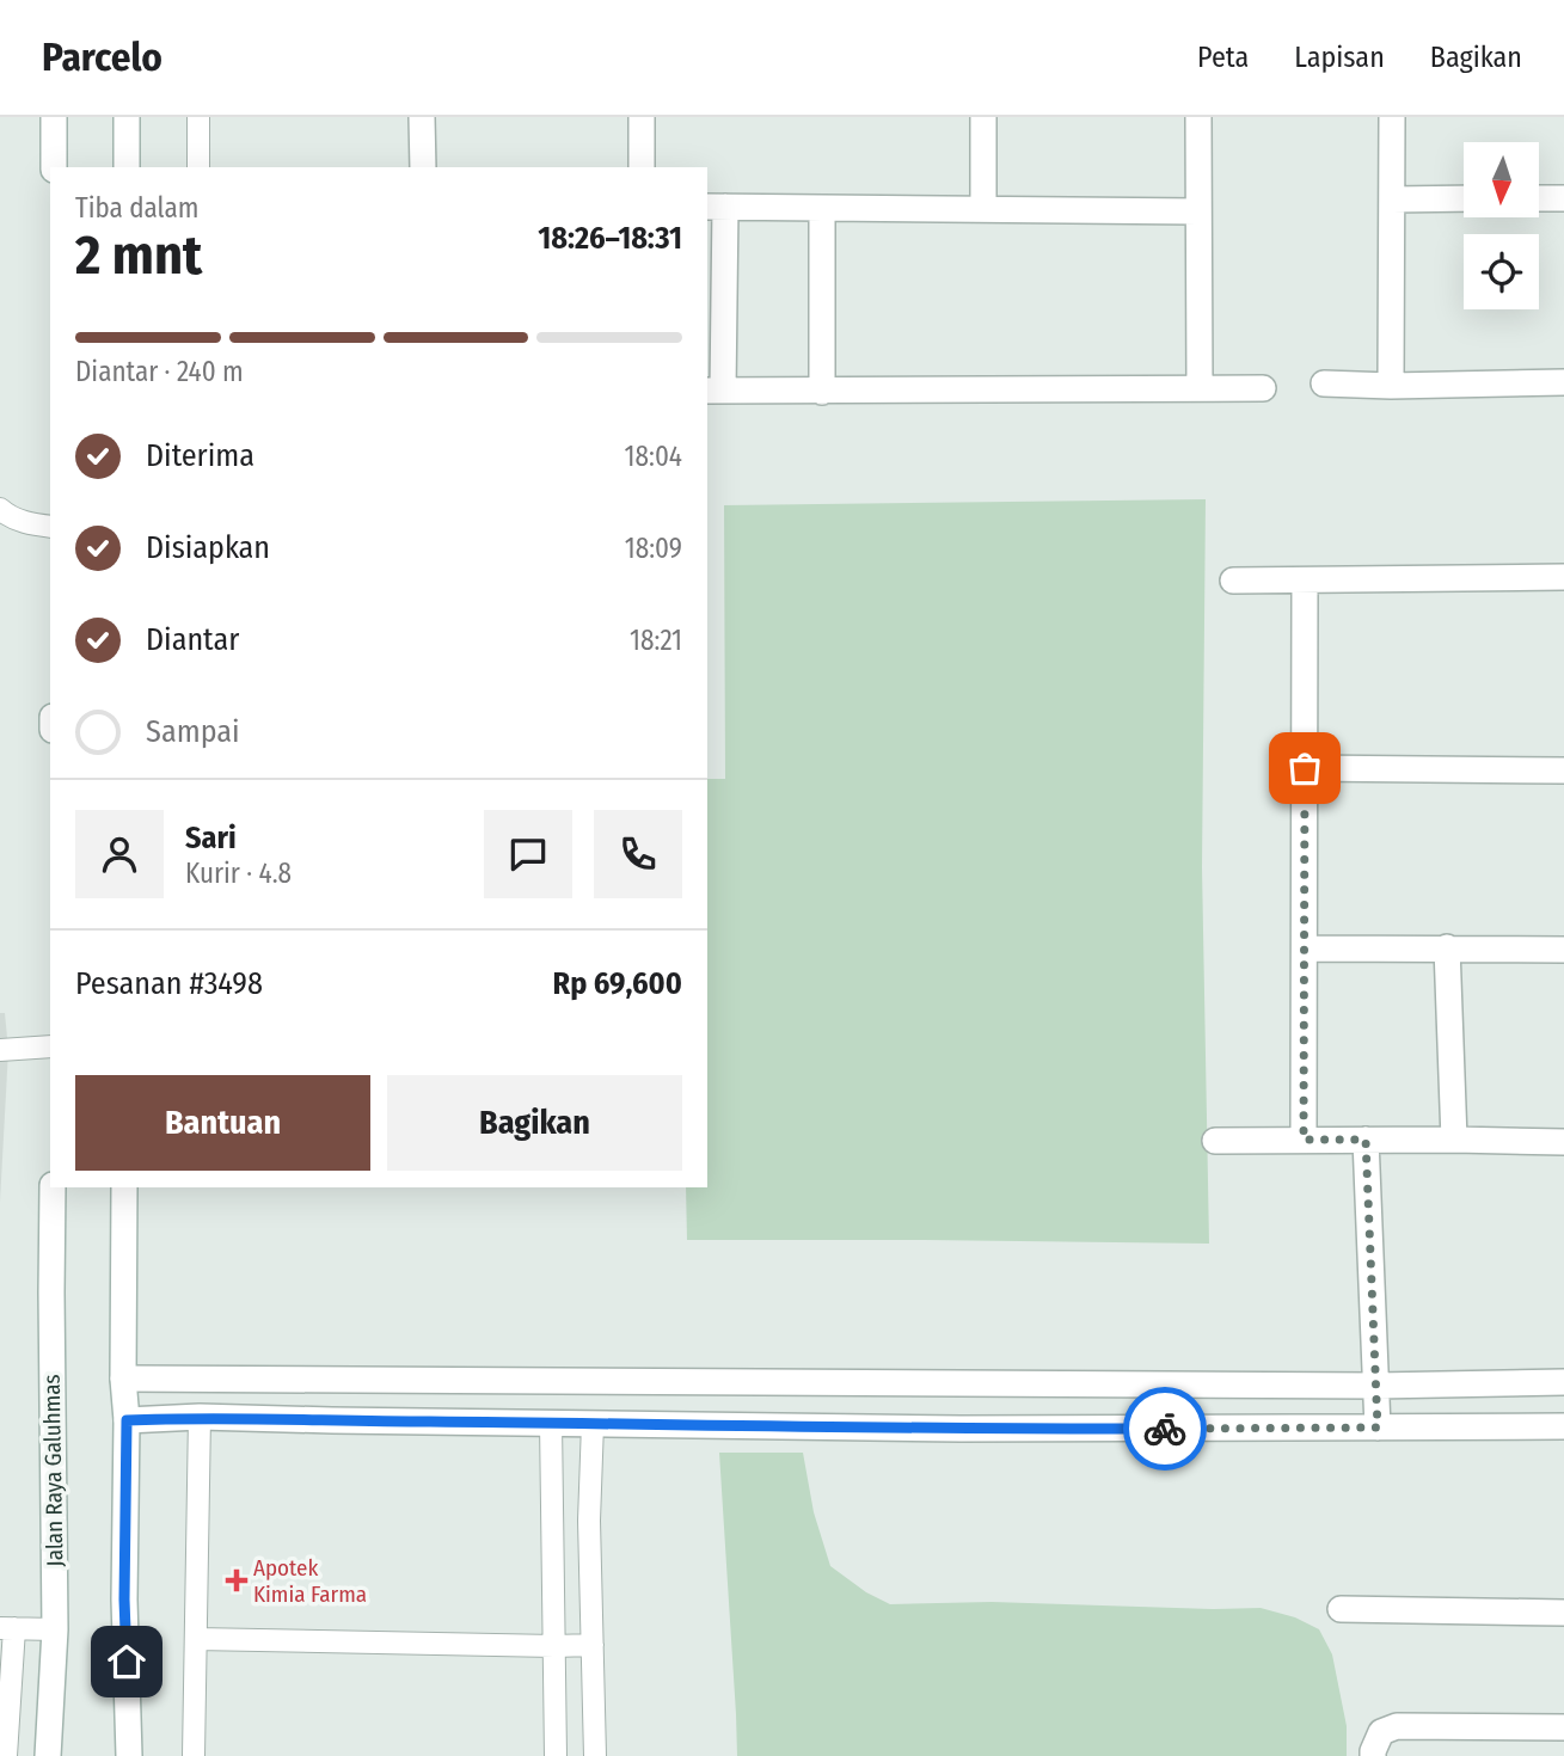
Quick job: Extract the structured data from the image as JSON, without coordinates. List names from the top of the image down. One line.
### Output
{"streets":{"street":["Jalan Raya Galuhmas"]},"places":{"health":["Apotek Kimia Farma"]},"north":"bottom","page":{"header":"Parcelo","nav":["Peta","Lapisan","Bagikan"],"heading":["2 mnt","Tiba dalam","18:26–18:31"],"panel":["Sari","Kurir · 4.8","Pesanan #3498","Rp 69,600"],"bar":"Diantar · 240 m","list":[["Diterima","18:04"],["Disiapkan","18:09"],["Diantar","18:21"],"Sampai"],"buttons":["Bantuan","Bagikan"]}}
